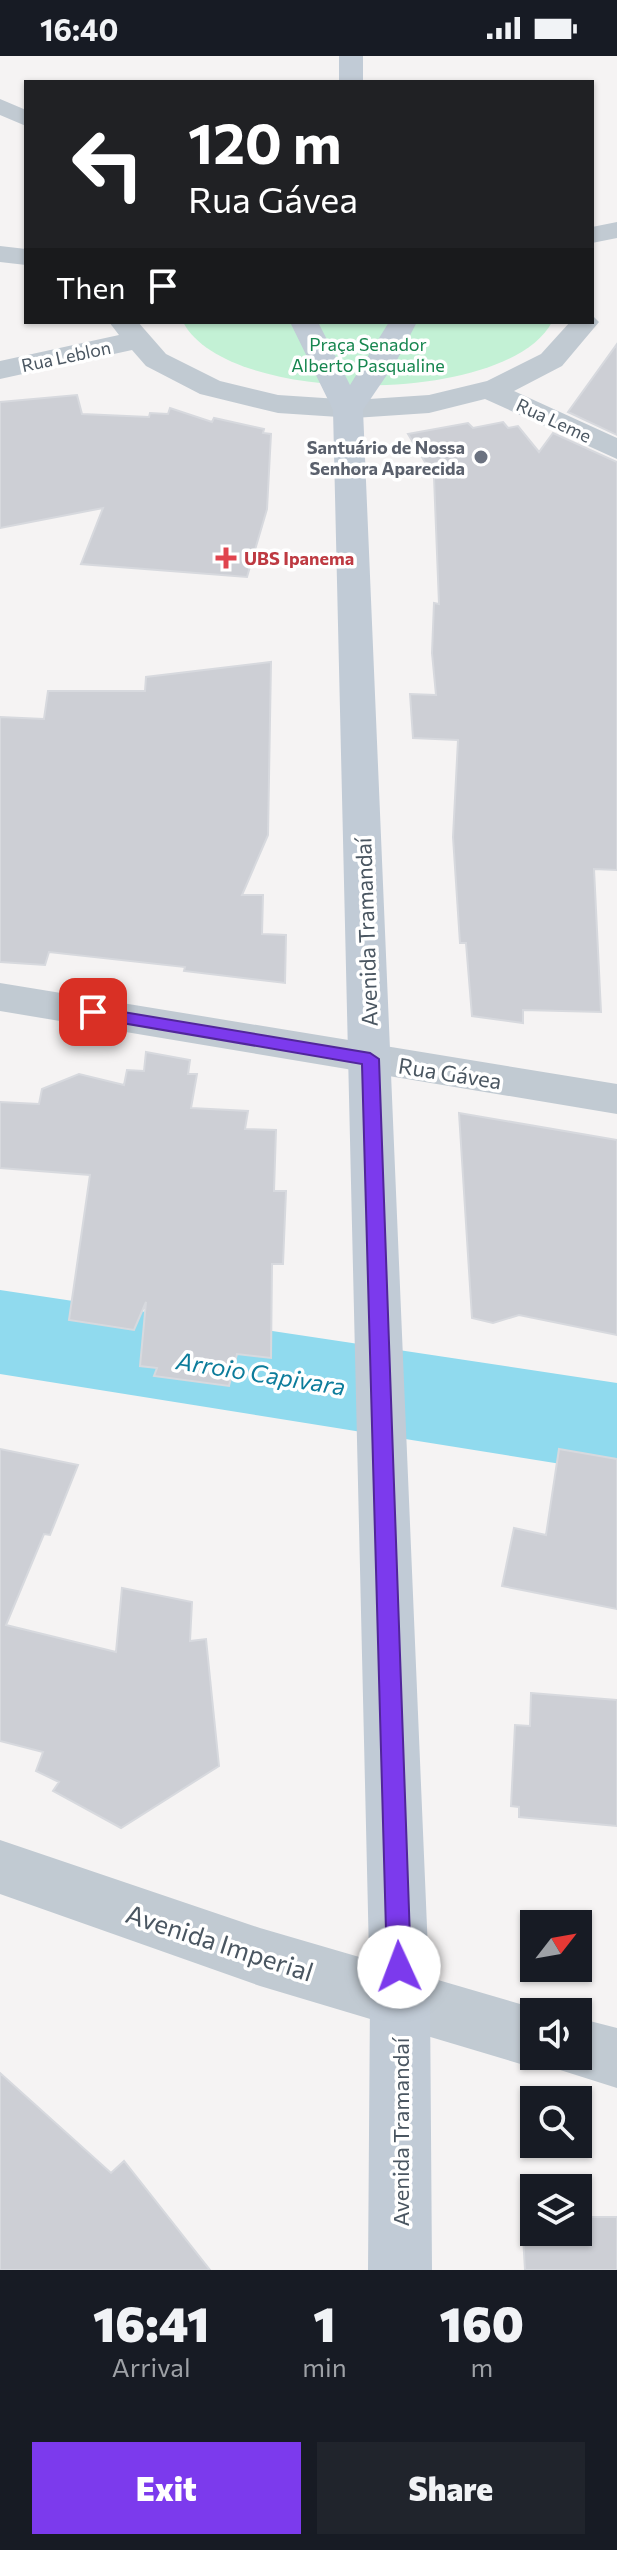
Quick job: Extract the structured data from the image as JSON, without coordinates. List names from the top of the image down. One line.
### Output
{"streets":{"main road":["Avenida Tramandaí"],"street":["Rua Leblon","Rua Leme","Rua Gávea","Avenida Imperial"]},"crossings":[["Avenida Tramandaí","Rua Gávea"],["Avenida Tramandaí","Avenida Imperial"]],"water":["Arroio Capivara"],"parks":["Praça Senador Alberto Pasqualine"],"places":{"other":["Santuário de Nossa Senhora Aparecida"],"health":["UBS Ipanema"]},"north":"top right","page":{"status":"16:40","turn":["120 m","Rua Gávea"],"then":"Then","eta":["16:41","Arrival","1","min","160","m"],"buttons":["Exit","Share"]}}
